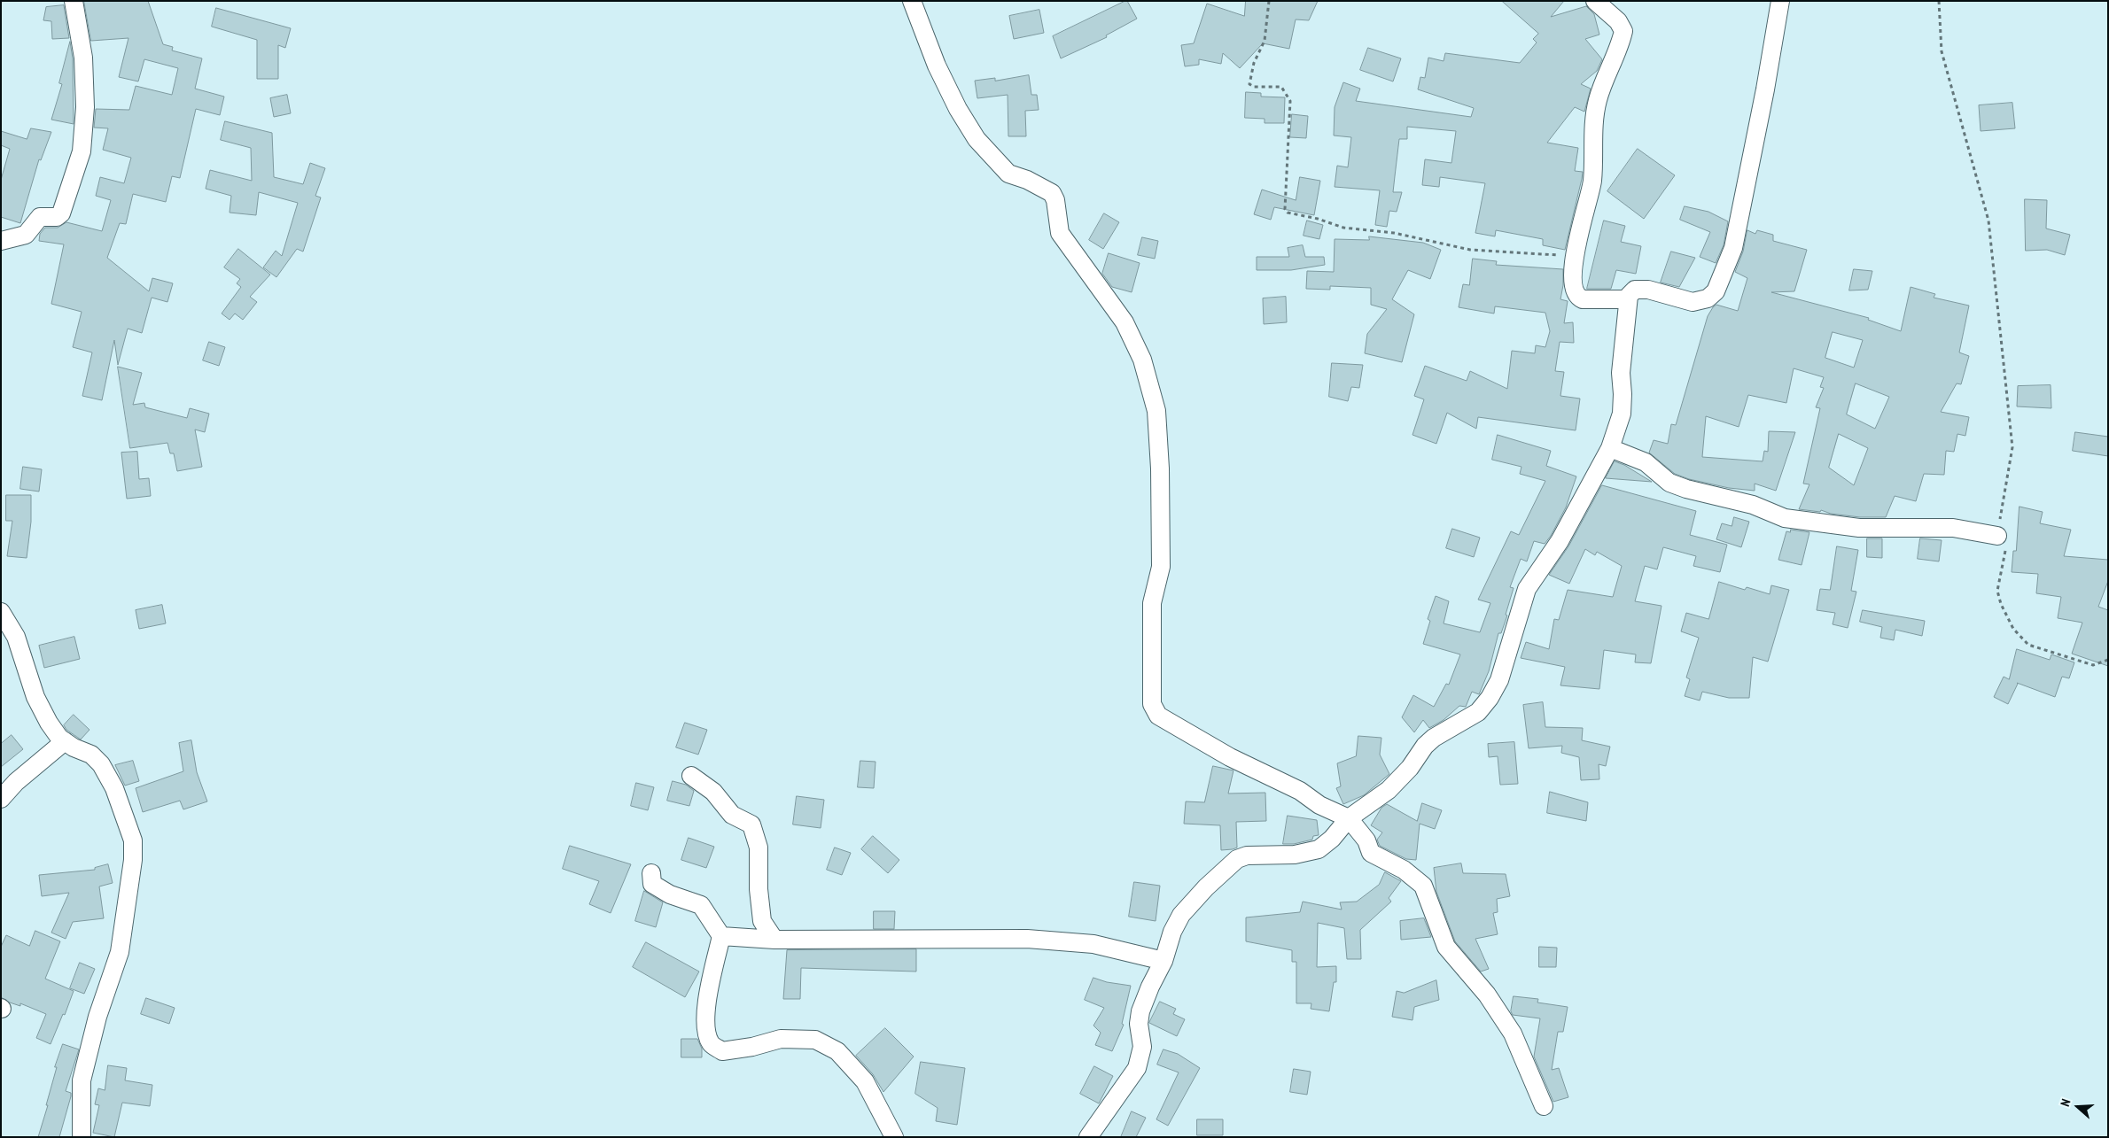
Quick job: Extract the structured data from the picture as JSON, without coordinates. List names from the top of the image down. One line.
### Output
{"north":"left"}
